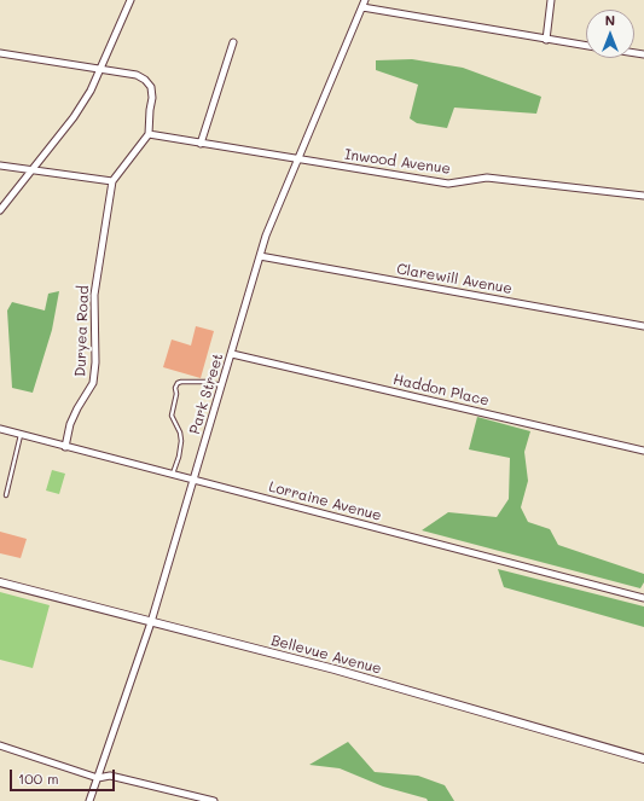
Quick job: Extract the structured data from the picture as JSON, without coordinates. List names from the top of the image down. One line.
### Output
{"streets":{"street":["Inwood Avenue","Clarewill Avenue","Duryea Road","Haddon Place","Park Street","Lorraine Avenue","Bellevue Avenue"]},"crossings":[["Inwood Avenue","Park Street"],["Clarewill Avenue","Park Street"],["Duryea Road","Lorraine Avenue"],["Haddon Place","Park Street"],["Park Street","Lorraine Avenue"],["Park Street","Bellevue Avenue"]],"scale_bar":"100 m","north":"top"}
